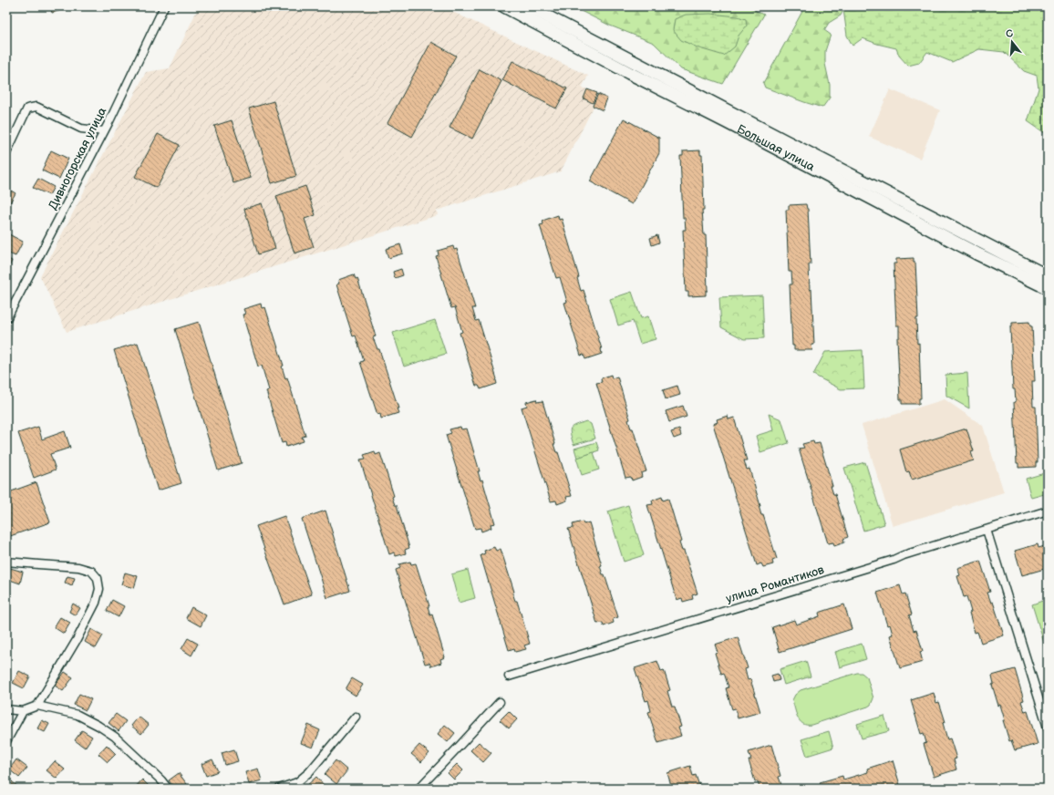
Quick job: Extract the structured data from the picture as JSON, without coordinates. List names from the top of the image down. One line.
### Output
{"streets":{"main road":["Большая улица"],"street":["Дивногорская улица","улица Романтиков"]},"north":"top"}
